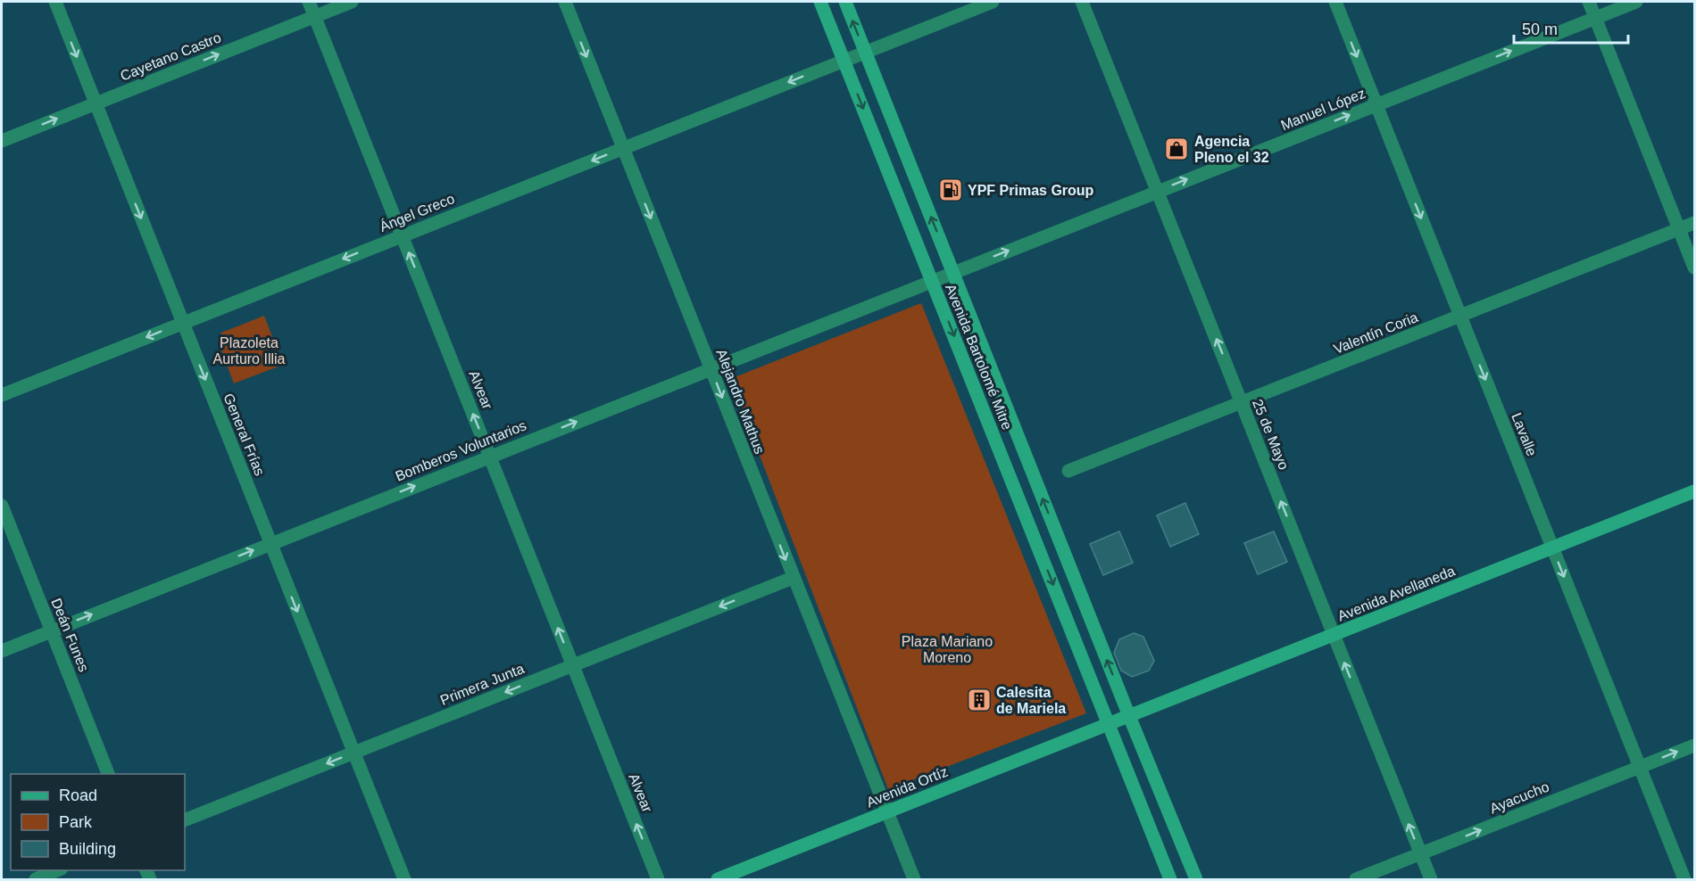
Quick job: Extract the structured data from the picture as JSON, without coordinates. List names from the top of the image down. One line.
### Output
{"streets":{"main road":["Avenida Bartolomé Mitre","Avenida Avellaneda","Avenida Ortíz"],"street":["Cayetano Castro","Manuel López","Ángel Greco","Valentín Coria","Alvear","Alejandro Mathus","General Frías","25 de Mayo","Lavalle","Bomberos Voluntarios","Deán Funes","Primera Junta","Ayacucho"]},"crossings":[["Cayetano Castro","Alvear"],["Cayetano Castro","General Frías"],["Manuel López","Avenida Bartolomé Mitre"],["Manuel López","25 de Mayo"],["Manuel López","Lavalle"],["Manuel López","Bomberos Voluntarios"],["Ángel Greco","Avenida Bartolomé Mitre"],["Ángel Greco","Alvear"],["Ángel Greco","Alejandro Mathus"],["Ángel Greco","General Frías"],["Valentín Coria","25 de Mayo"],["Valentín Coria","Lavalle"],["Avenida Bartolomé Mitre","Bomberos Voluntarios"],["Avenida Bartolomé Mitre","Avenida Avellaneda"],["Avenida Bartolomé Mitre","Avenida Ortíz"],["Alvear","Bomberos Voluntarios"],["Alvear","Primera Junta"],["Alejandro Mathus","Bomberos Voluntarios"],["Alejandro Mathus","Primera Junta"],["Alejandro Mathus","Avenida Ortíz"],["General Frías","Bomberos Voluntarios"],["General Frías","Primera Junta"],["25 de Mayo","Avenida Avellaneda"],["25 de Mayo","Ayacucho"],["Lavalle","Avenida Avellaneda"],["Lavalle","Ayacucho"],["Bomberos Voluntarios","Deán Funes"],["Avenida Avellaneda","Avenida Ortíz"]],"one_way":["Cayetano Castro","Manuel López","Ángel Greco","Alvear","Alejandro Mathus","General Frías","25 de Mayo","Lavalle","Bomberos Voluntarios","Primera Junta","Ayacucho"],"parks":["Plazoleta Aurturo Illia","Plaza Mariano Moreno"],"places":{"shop":["Agencia Pleno el 32"],"fuel station":["YPF Primas Group"],"building":["Calesita de Mariela"]},"legend":["Road","Park","Building"],"scale_bar":"50 m"}
